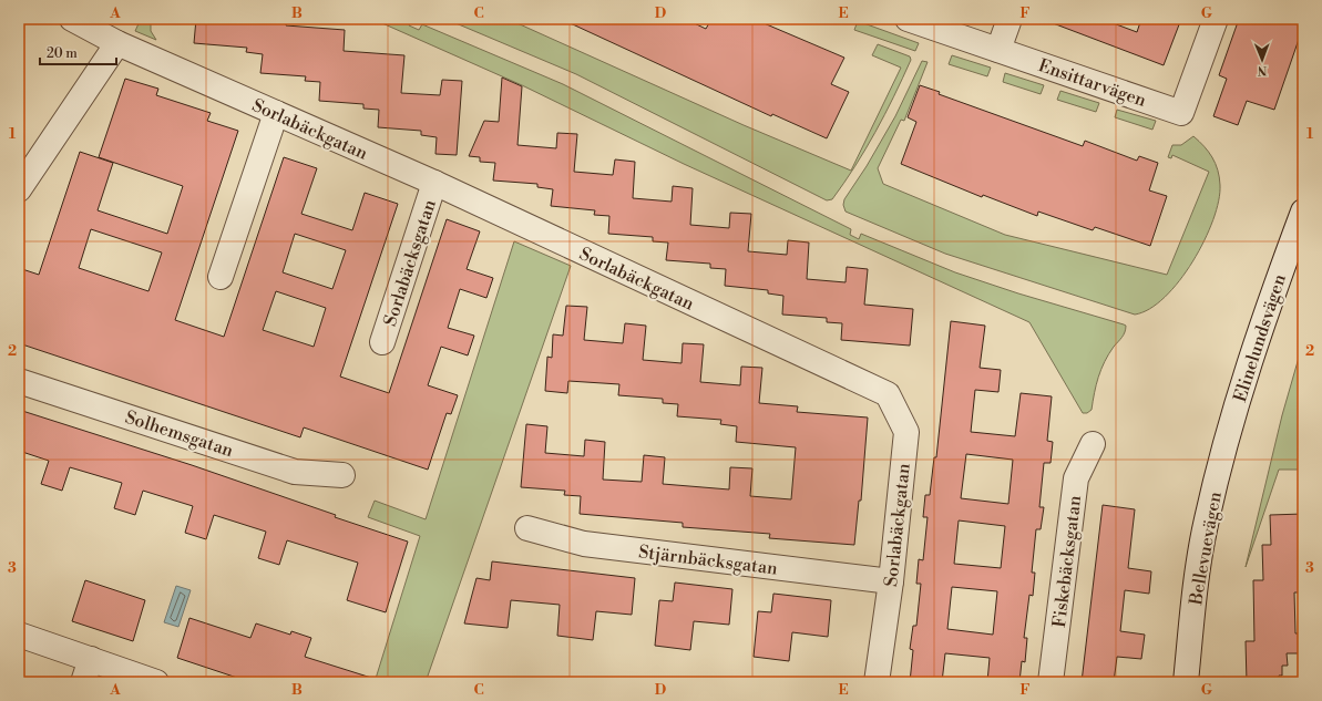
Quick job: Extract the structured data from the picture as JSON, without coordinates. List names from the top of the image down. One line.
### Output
{"streets":{"street":["Ensittarvägen","Sorlabäckgatan","Sorlabäcksgatan","Elinelundsvägen","Solhemsgatan","Bellevuevägen","Stjärnbäcksgatan","Fiskebäcksgatan"]},"crossings":[["Sorlabäckgatan","Sorlabäcksgatan"],["Sorlabäckgatan","Stjärnbäcksgatan"],["Elinelundsvägen","Bellevuevägen"]],"scale_bar":"20 m","north":"bottom","grid":{"columns":["A","B","C","D","E","F","G"],"rows":["1","2","3"]}}
